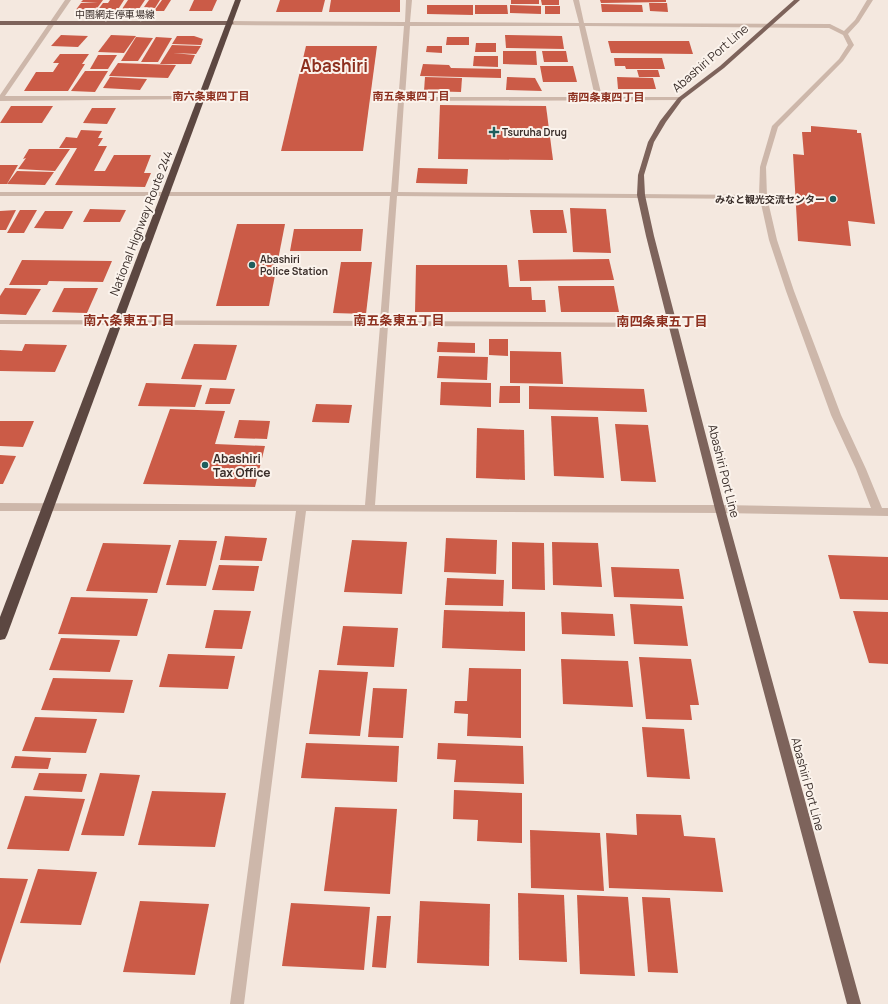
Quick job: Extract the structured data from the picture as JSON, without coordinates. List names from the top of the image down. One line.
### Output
{"streets":{"highway":["National Highway Route 244"],"main road":["中園網走停車場線","Abashiri Port Line"]},"crossings":[["中園網走停車場線","National Highway Route 244"]],"districts":["Abashiri","南六条東四丁目","南五条東四丁目","南四条東四丁目","南六条東五丁目","南五条東五丁目","南四条東五丁目"],"places":{"health":["Tsuruha Drug"],"other":["みなと観光交流センター","Abashiri Police Station","Abashiri Tax Office"]}}
